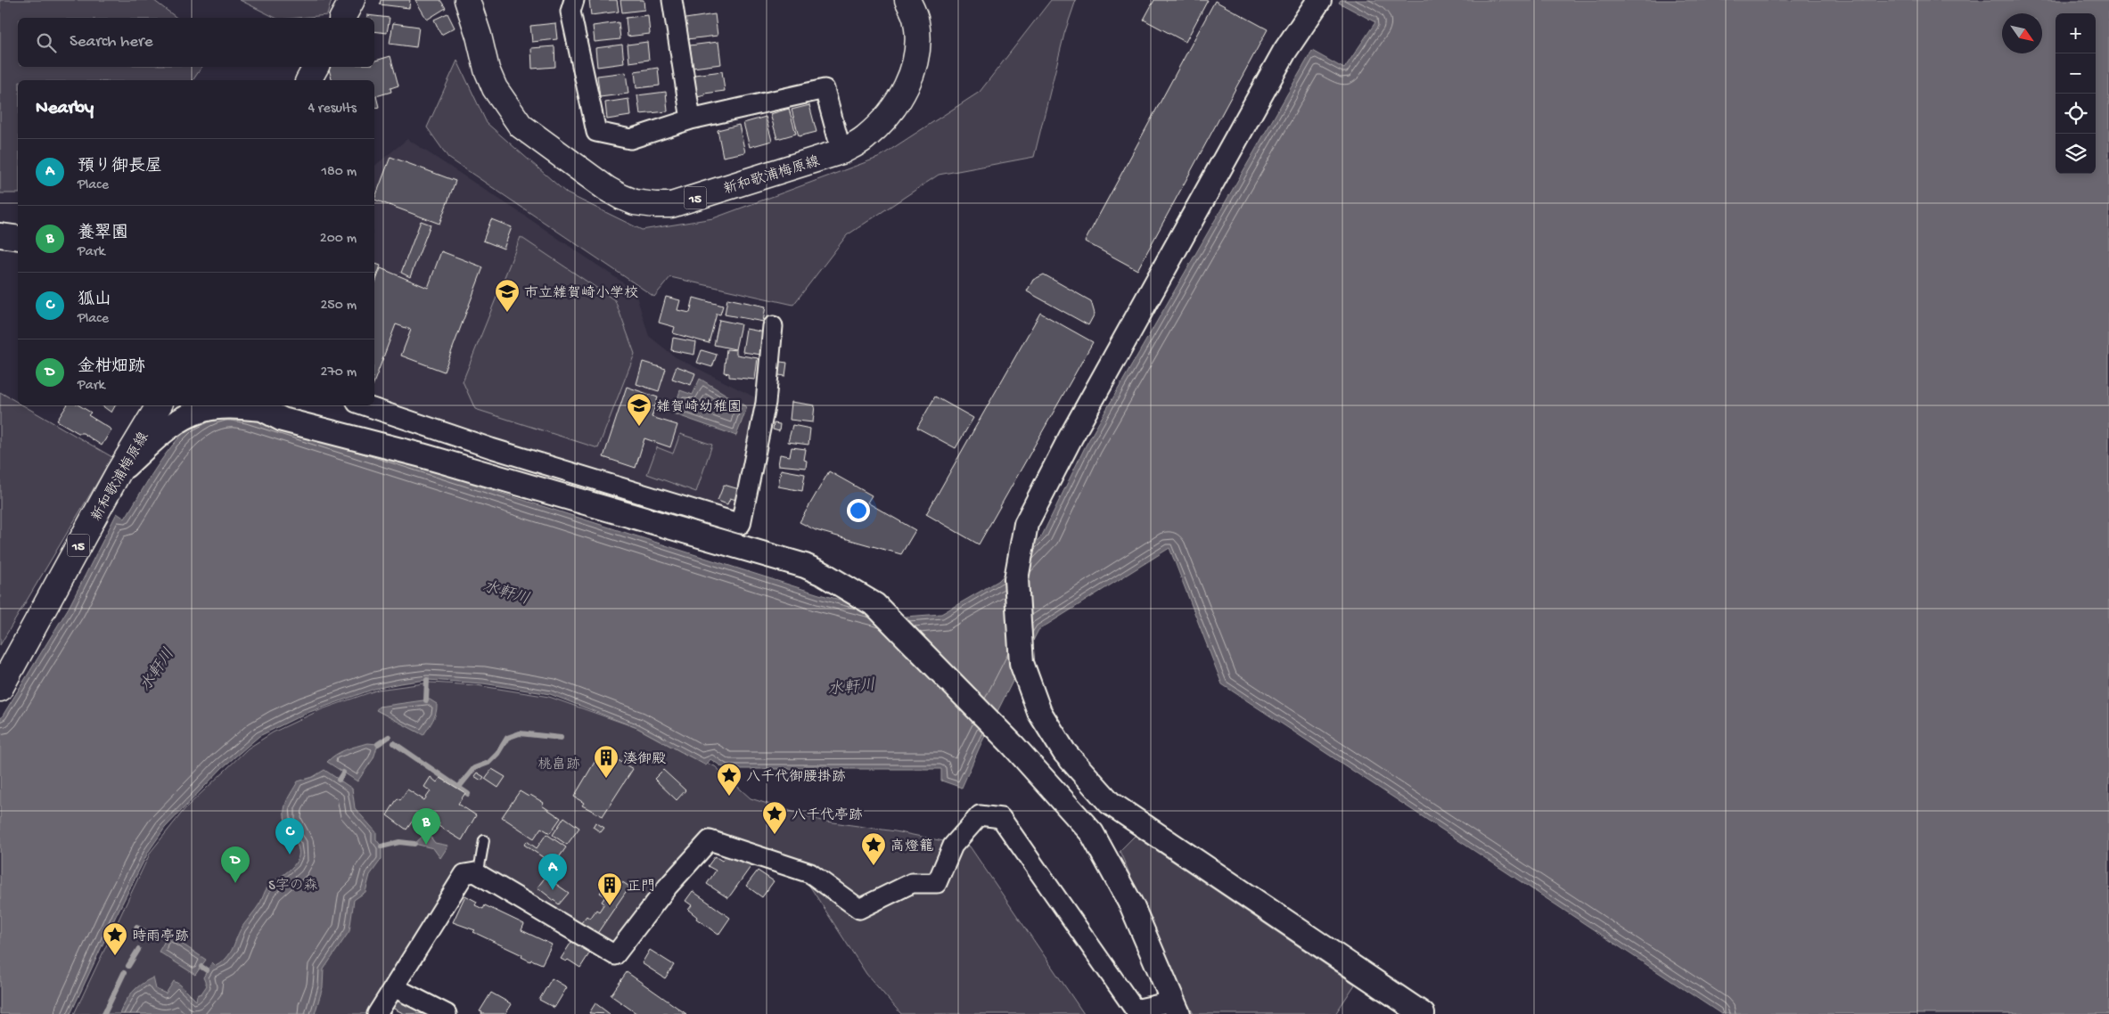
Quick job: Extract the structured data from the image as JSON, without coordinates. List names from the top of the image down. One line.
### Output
{"streets":{"main road":["新和歌浦梅原線","15"]},"water":["水軒川"],"parks":["桃畠跡","S字の森"],"places":{"school or university":["市立雑賀崎小学校","雑賀崎幼稚園"],"building":["湊御殿","正門"],"place":["八千代御腰掛跡","八千代亭跡","高燈籠","時雨亭跡"]},"north":"bottom right","page":{"map_buttons":["+","−"],"search":"Search here","heading":["Nearby","4 results"],"list":[{"mark":"A","name":"預り御長屋","note":"Place","value":"180 m"},{"mark":"B","name":"養翠園","note":"Park","value":"200 m"},{"mark":"C","name":"狐山","note":"Place","value":"250 m"},{"mark":"D","name":"金柑畑跡","note":"Park","value":"270 m"}],"pins":["B","C","D","A"]}}
